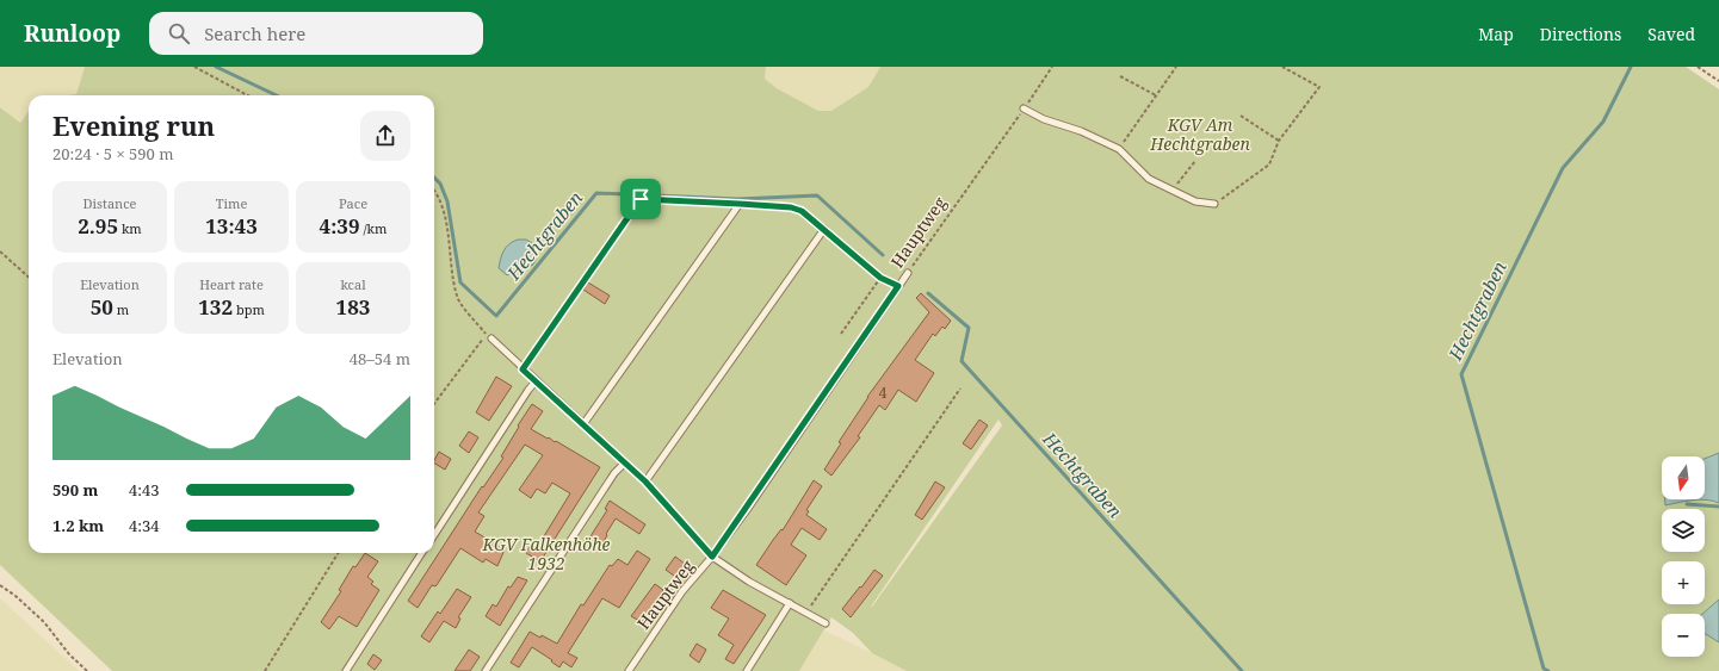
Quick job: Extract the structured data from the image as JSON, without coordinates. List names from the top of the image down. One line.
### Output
{"streets":{"lane":["Hauptweg"]},"water":["Hechtgraben"],"parks":["KGV Am Hechtgraben","KGV Falkenhöhe 1932"],"house_numbers":["4"],"north":"bottom","page":{"header":"Runloop","search":"Search here","nav":["Map","Directions","Saved"],"heading":["Evening run","20:24 · 5 × 590 m"],"stats":[["Distance","2.95 km"],["Time","13:43"],["Pace","4:39 /km"],["Elevation","50 m"],["Heart rate","132 bpm"],["kcal","183"]],"chart":["Elevation","48–54 m"],"map_buttons":["+","−"],"list":[{"name":"590 m","note":"4:43"},{"name":"1.2 km","note":"4:34"}]}}
